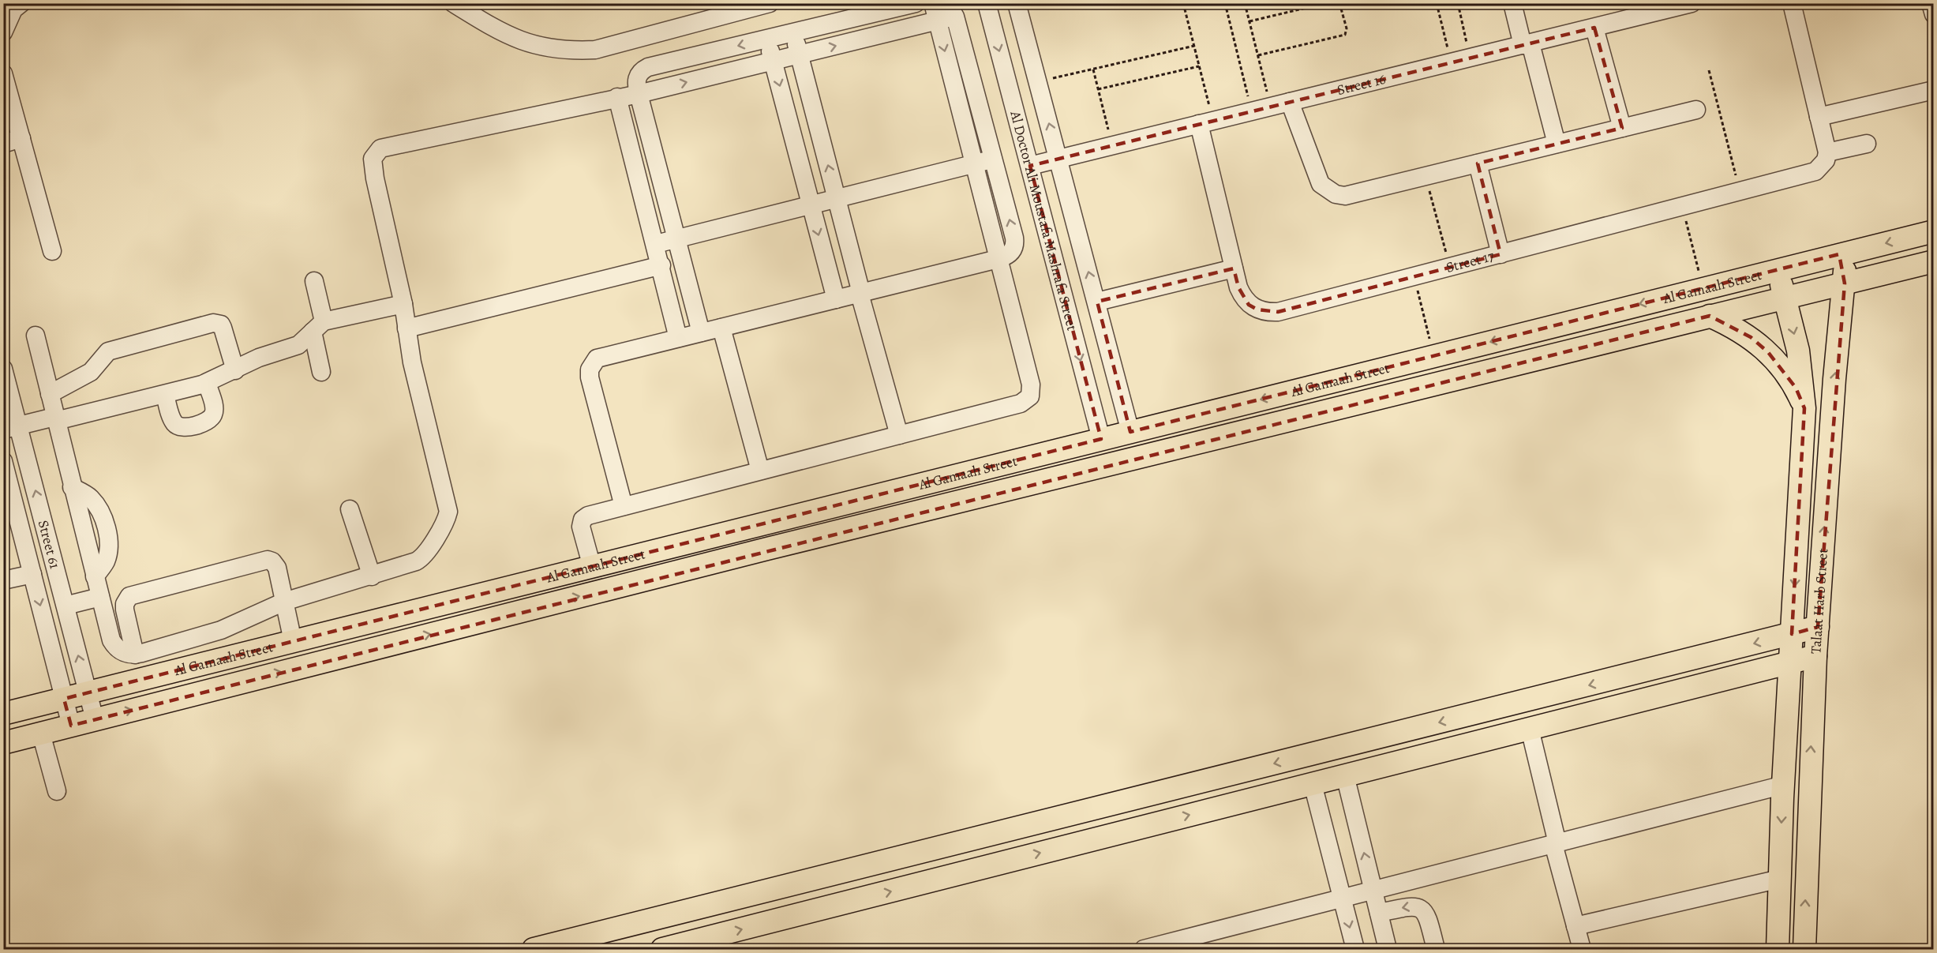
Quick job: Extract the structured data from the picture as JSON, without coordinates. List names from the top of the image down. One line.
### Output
{"streets":{"main road":["Al Gamaah Street","Talaat Harb Street"],"street":["Street 16","Al Doctor Ali Moustafa Mashrafa Street","Street 17","Street 61"]},"crossings":[["Street 16","Al Doctor Ali Moustafa Mashrafa Street"],["Street 16","Street 17"],["Al Doctor Ali Moustafa Mashrafa Street","Al Gamaah Street"],["Al Gamaah Street","Street 61"],["Al Gamaah Street","Talaat Harb Street"]]}
